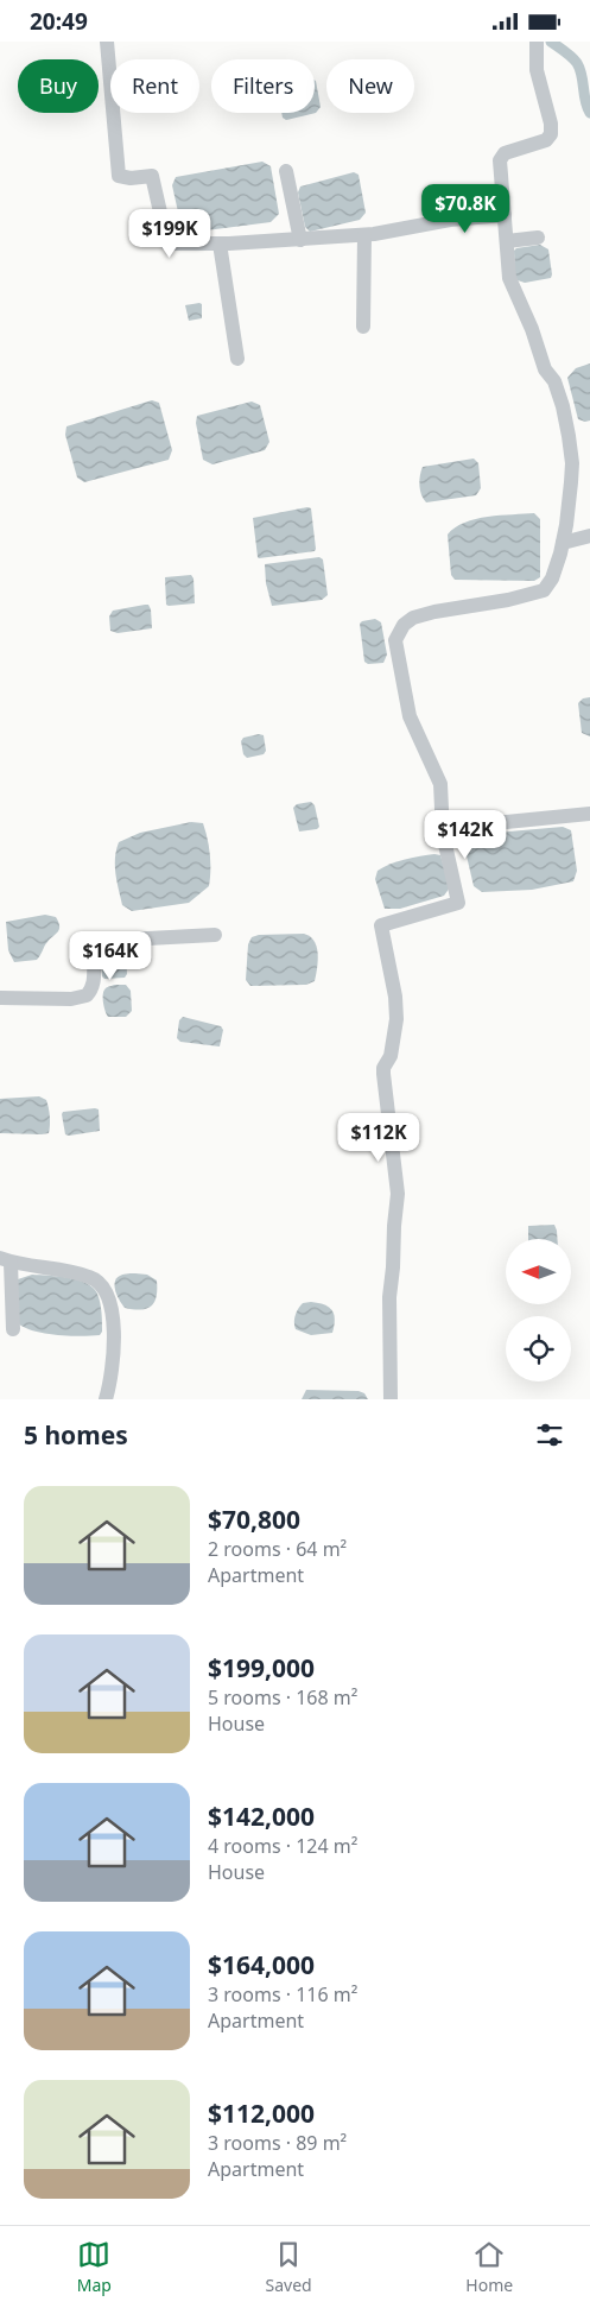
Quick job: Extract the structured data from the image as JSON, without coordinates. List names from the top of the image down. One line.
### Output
{"north":"left","page":{"status":"20:49","chip":["Buy","Rent","Filters","New"],"price":["$70.8K","$199K","$142K","$164K","$112K"],"heading":"5 homes","list":[{"name":"$70,800","note":"2 rooms · 64 m² · Apartment"},{"name":"$199,000","note":"5 rooms · 168 m² · House"},{"name":"$142,000","note":"4 rooms · 124 m² · House"},{"name":"$164,000","note":"3 rooms · 116 m² · Apartment"},{"name":"$112,000","note":"3 rooms · 89 m² · Apartment"}],"tabs":["Map","Saved","Home"]}}
